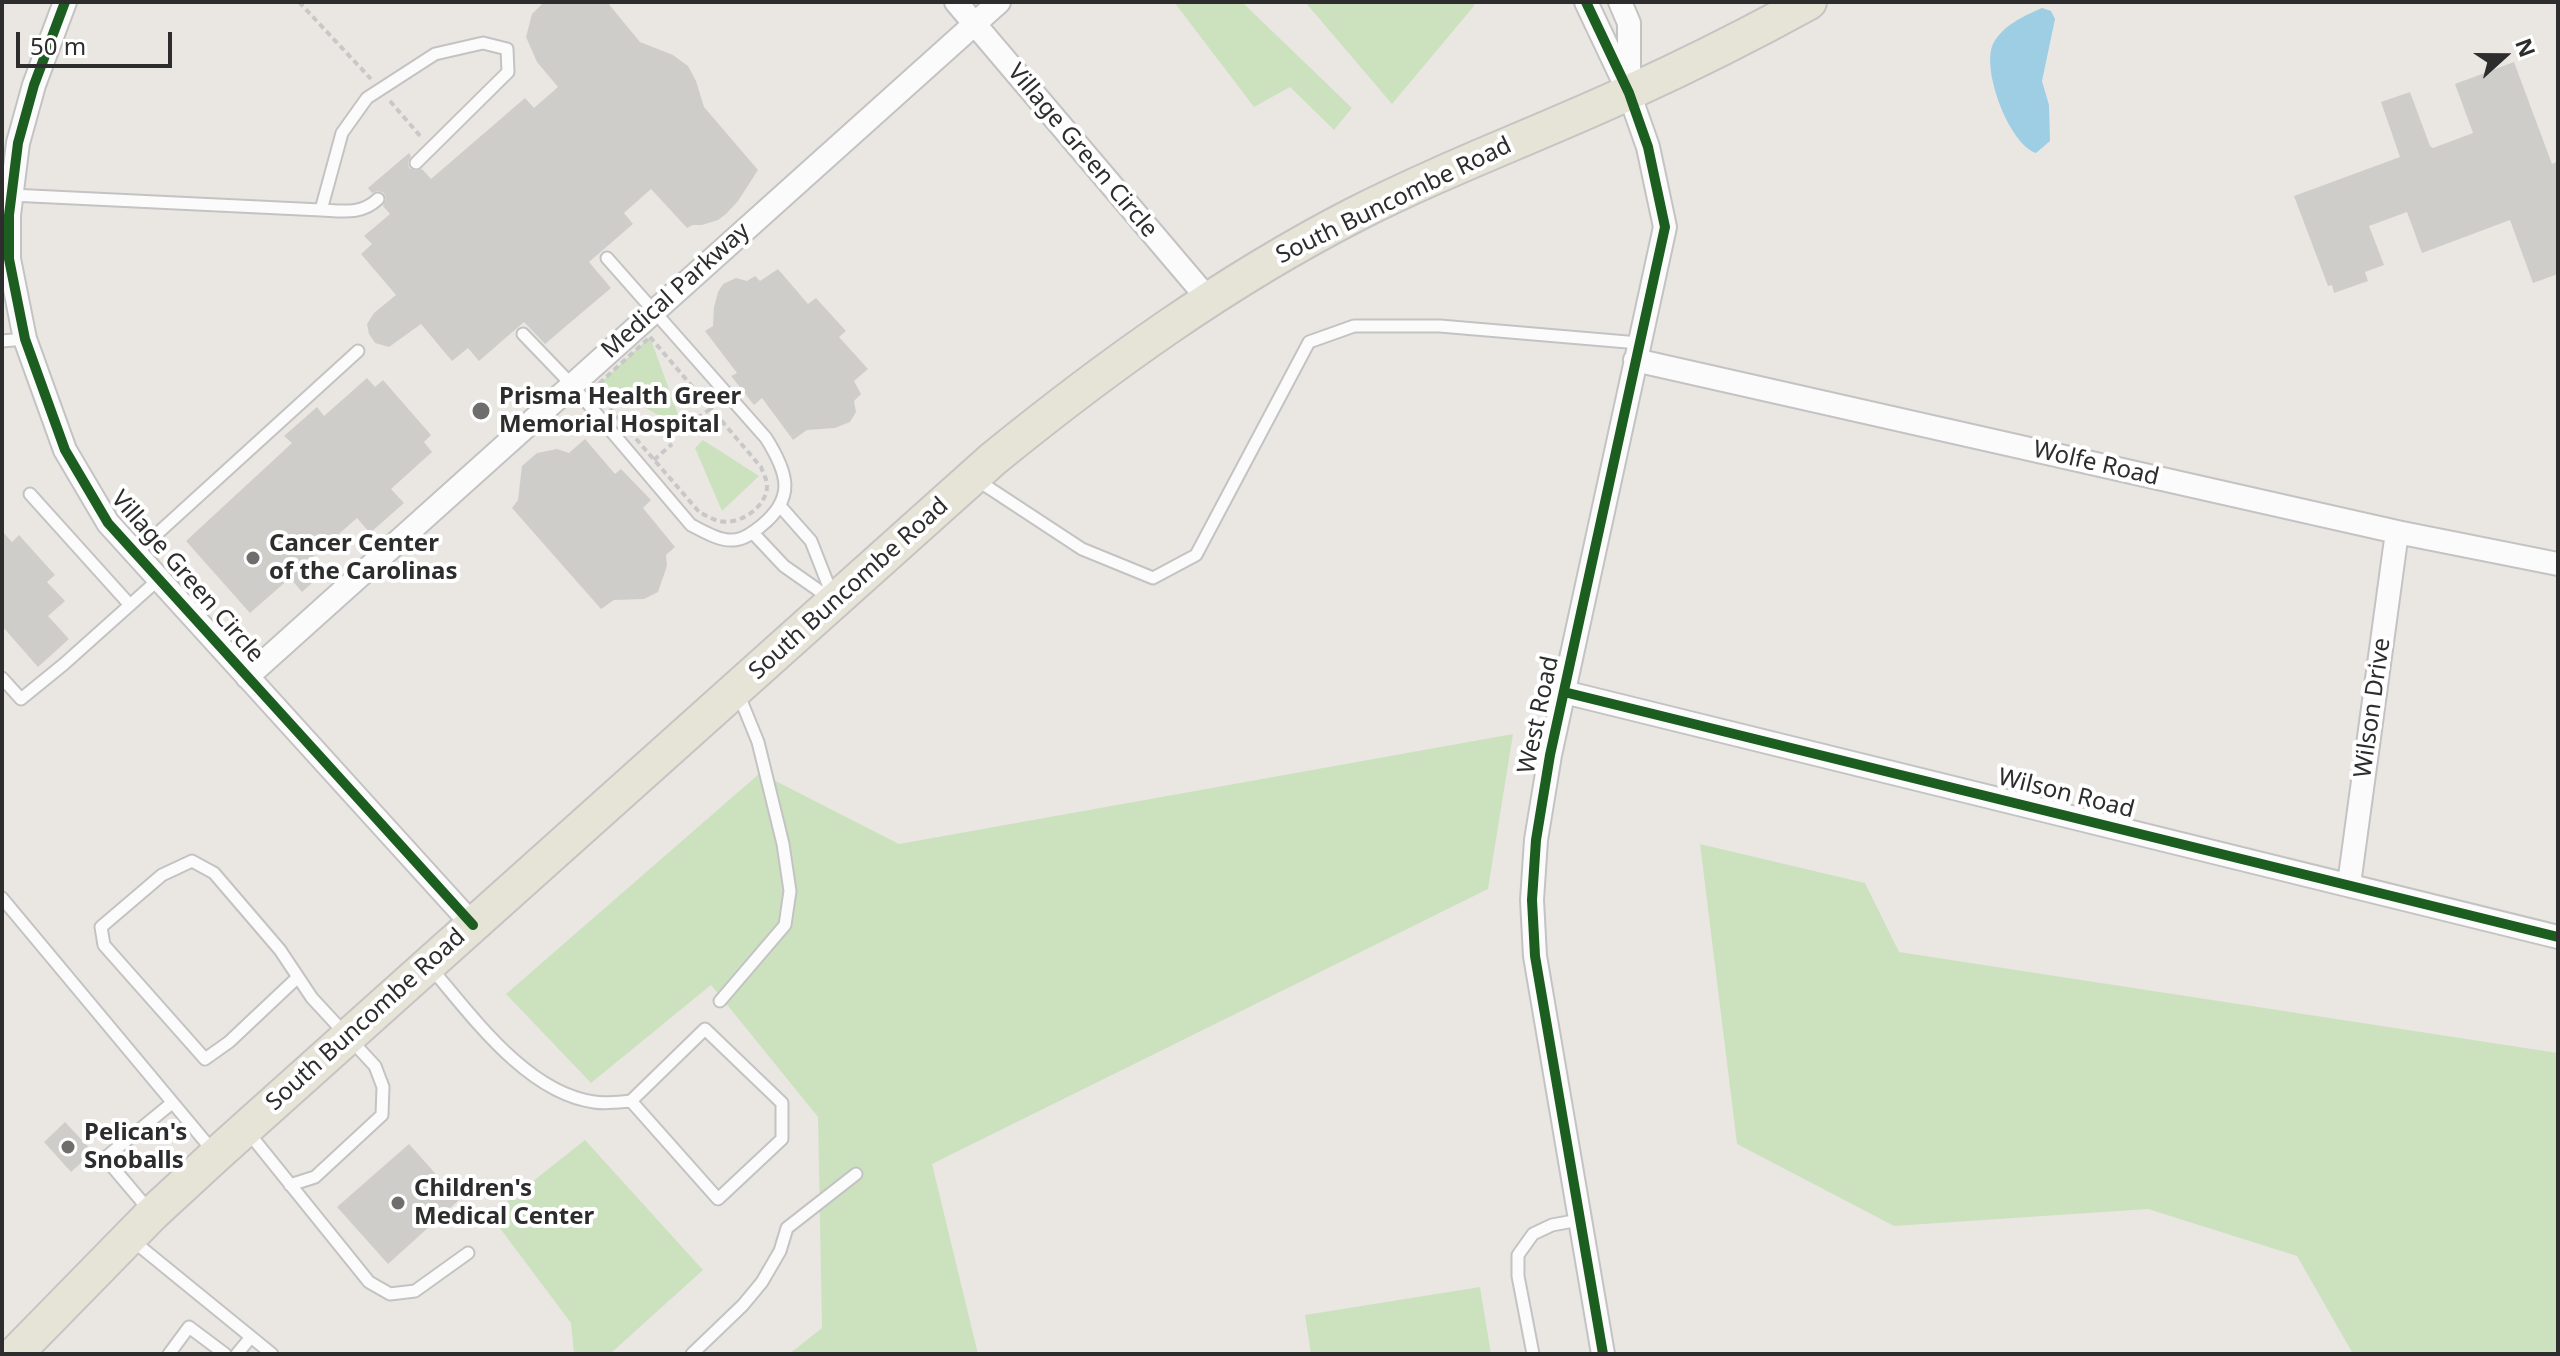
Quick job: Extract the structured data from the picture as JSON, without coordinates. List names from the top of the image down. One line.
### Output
{"streets":{"main road":["South Buncombe Road"],"street":["Village Green Circle","Medical Parkway","Wolfe Road","Wilson Drive","West Road","Wilson Road"]},"crossings":[["Village Green Circle","South Buncombe Road"],["Village Green Circle","Medical Parkway"],["South Buncombe Road","West Road"],["Wolfe Road","Wilson Drive"],["Wolfe Road","West Road"],["Wilson Drive","Wilson Road"],["West Road","Wilson Road"]],"places":["Prisma Health Greer Memorial Hospital","Cancer Center of the Carolinas","Pelican's Snoballs","Children's Medical Center"],"scale_bar":"50 m","north":"right"}
